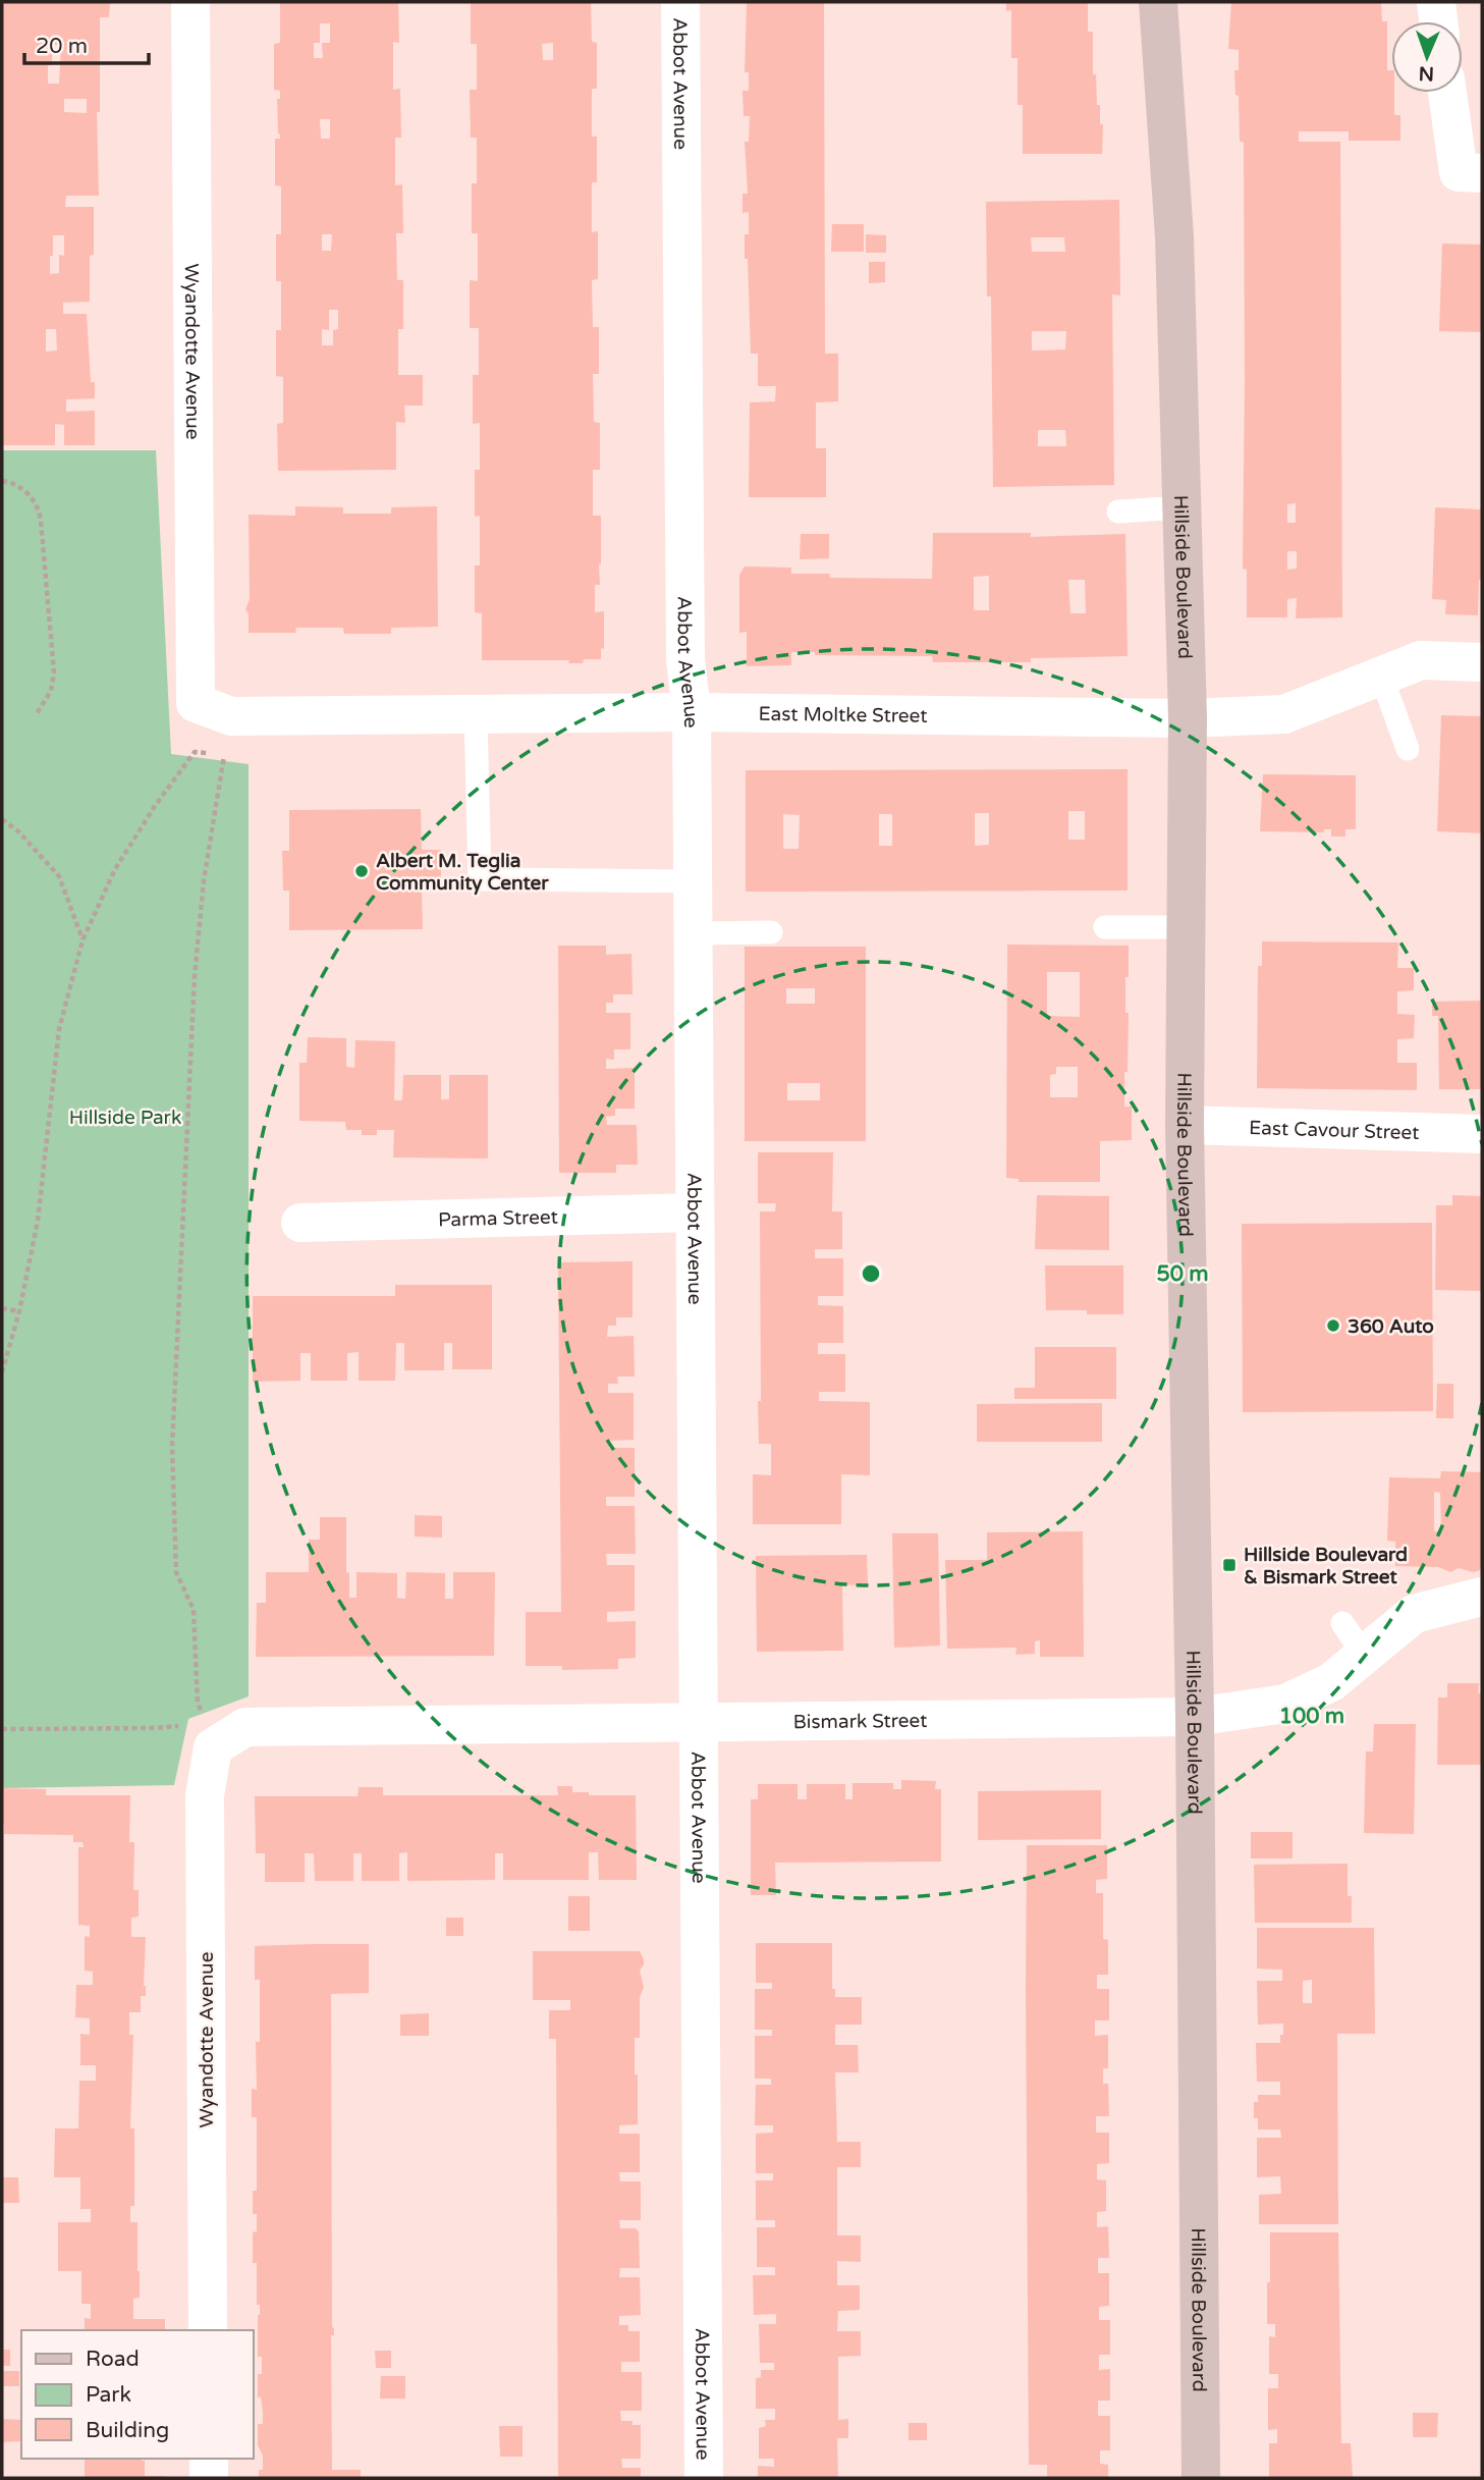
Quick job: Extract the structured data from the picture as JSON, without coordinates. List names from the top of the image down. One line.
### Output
{"streets":{"main road":["Hillside Boulevard"],"street":["Abbot Avenue","Wyandotte Avenue","East Moltke Street","East Cavour Street","Parma Street","Bismark Street"]},"crossings":[["Abbot Avenue","East Moltke Street"],["Abbot Avenue","Parma Street"],["Abbot Avenue","Bismark Street"],["Wyandotte Avenue","East Moltke Street"],["Wyandotte Avenue","Bismark Street"],["Hillside Boulevard","East Moltke Street"],["Hillside Boulevard","East Cavour Street"],["Hillside Boulevard","Bismark Street"]],"parks":["Hillside Park"],"places":{"other":["Albert M. Teglia Community Center","360 Auto"],"transit":["Hillside Boulevard & Bismark Street"]},"legend":["Road","Park","Building"],"scale_bar":"20 m","north":"bottom","rings":["50 m","100 m"]}
